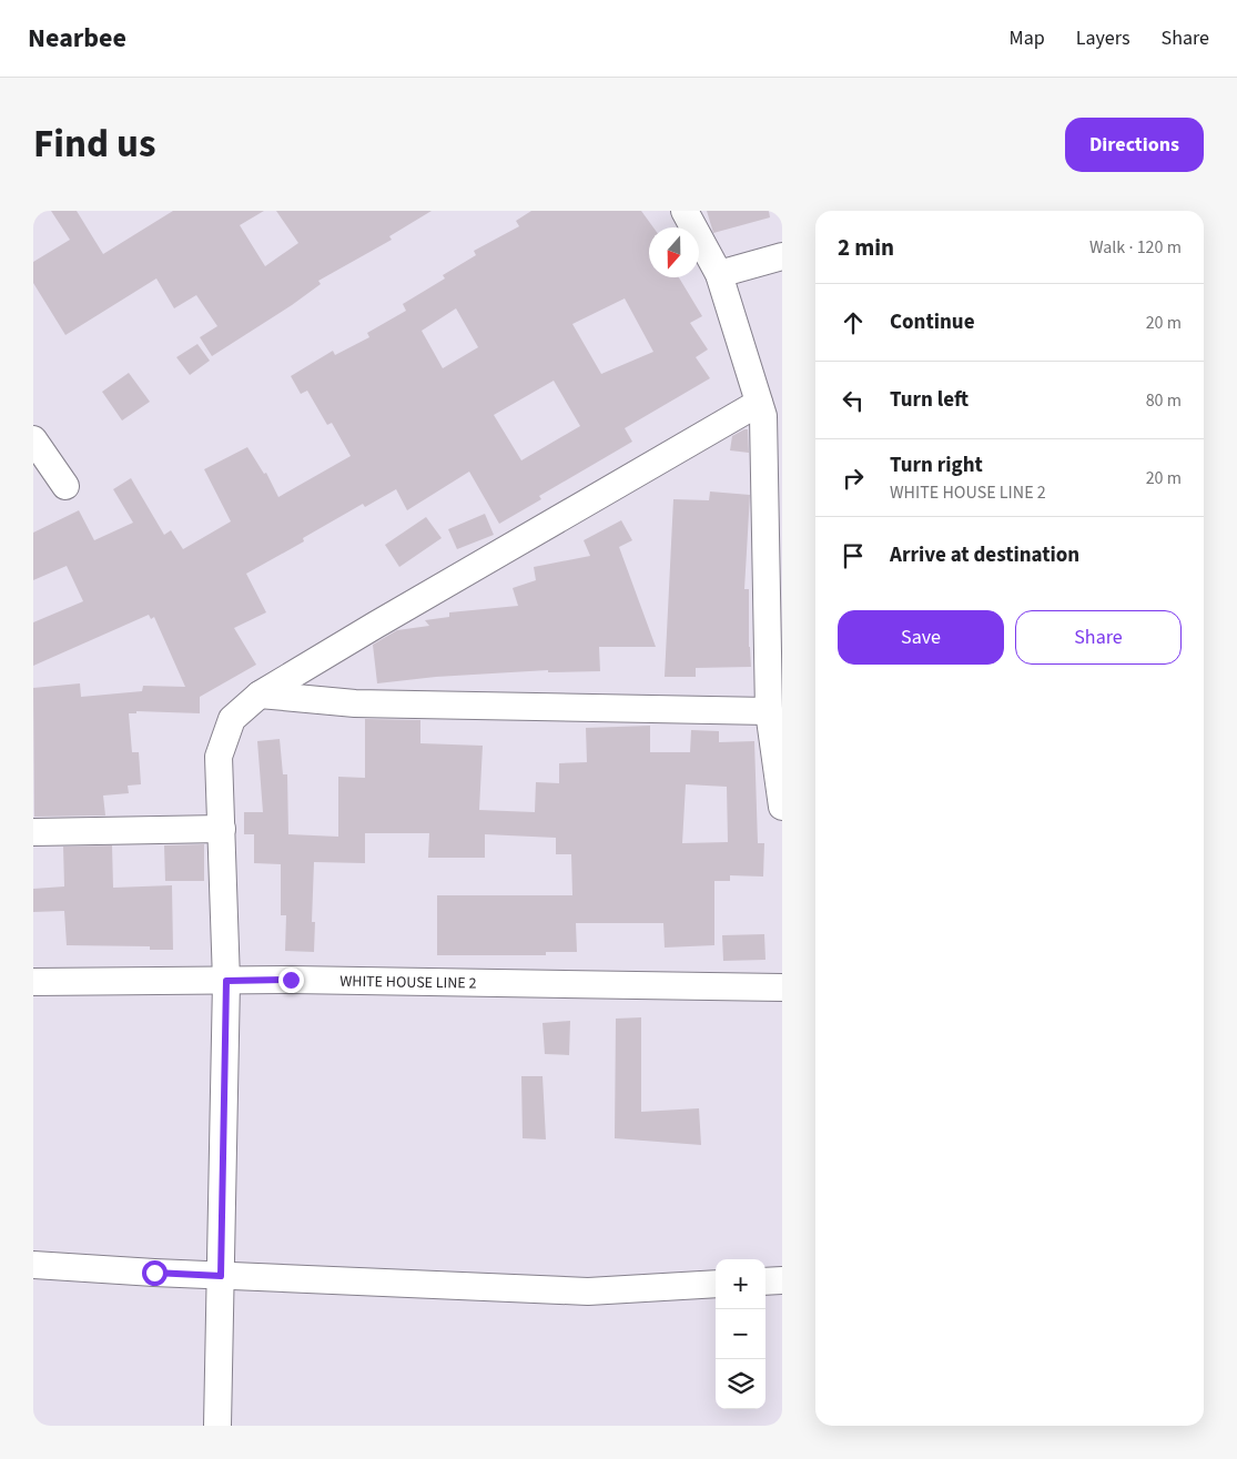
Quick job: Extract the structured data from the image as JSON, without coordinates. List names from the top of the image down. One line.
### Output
{"streets":{"street":["WHITE HOUSE LINE 2"]},"north":"bottom","page":{"header":"Nearbee","nav":["Map","Layers","Share"],"title":"Find us","buttons":["Directions",["Save","Share"]],"heading":["2 min","Walk · 120 m"],"list":[["Continue","20 m"],["Turn left","80 m"],["Turn right","WHITE HOUSE LINE 2","20 m"],"Arrive at destination"],"map_buttons":["+","−"]}}
